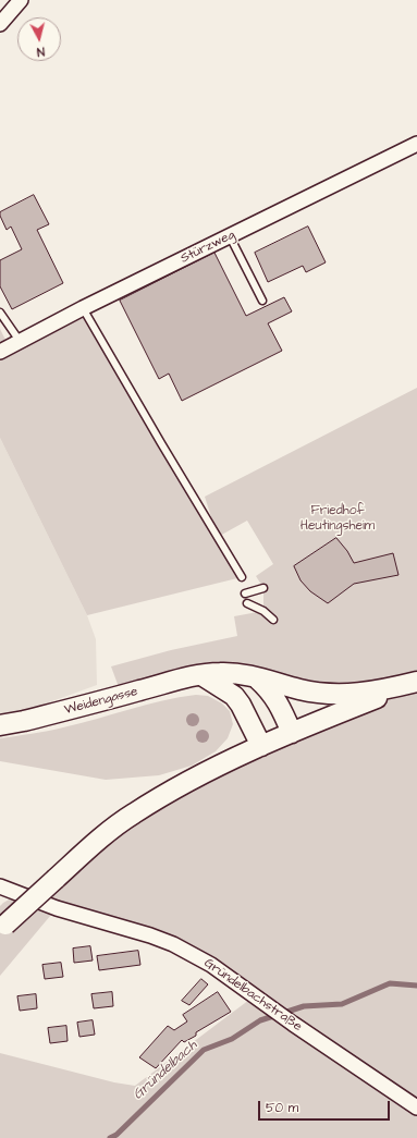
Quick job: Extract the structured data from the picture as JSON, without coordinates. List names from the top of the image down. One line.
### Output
{"streets":{"street":["Stürzweg","Weidengasse","Gründelbachstraße"]},"water":["Gründelbach"],"parks":["Friedhof Heutingsheim"],"scale_bar":"50 m","north":"bottom"}
